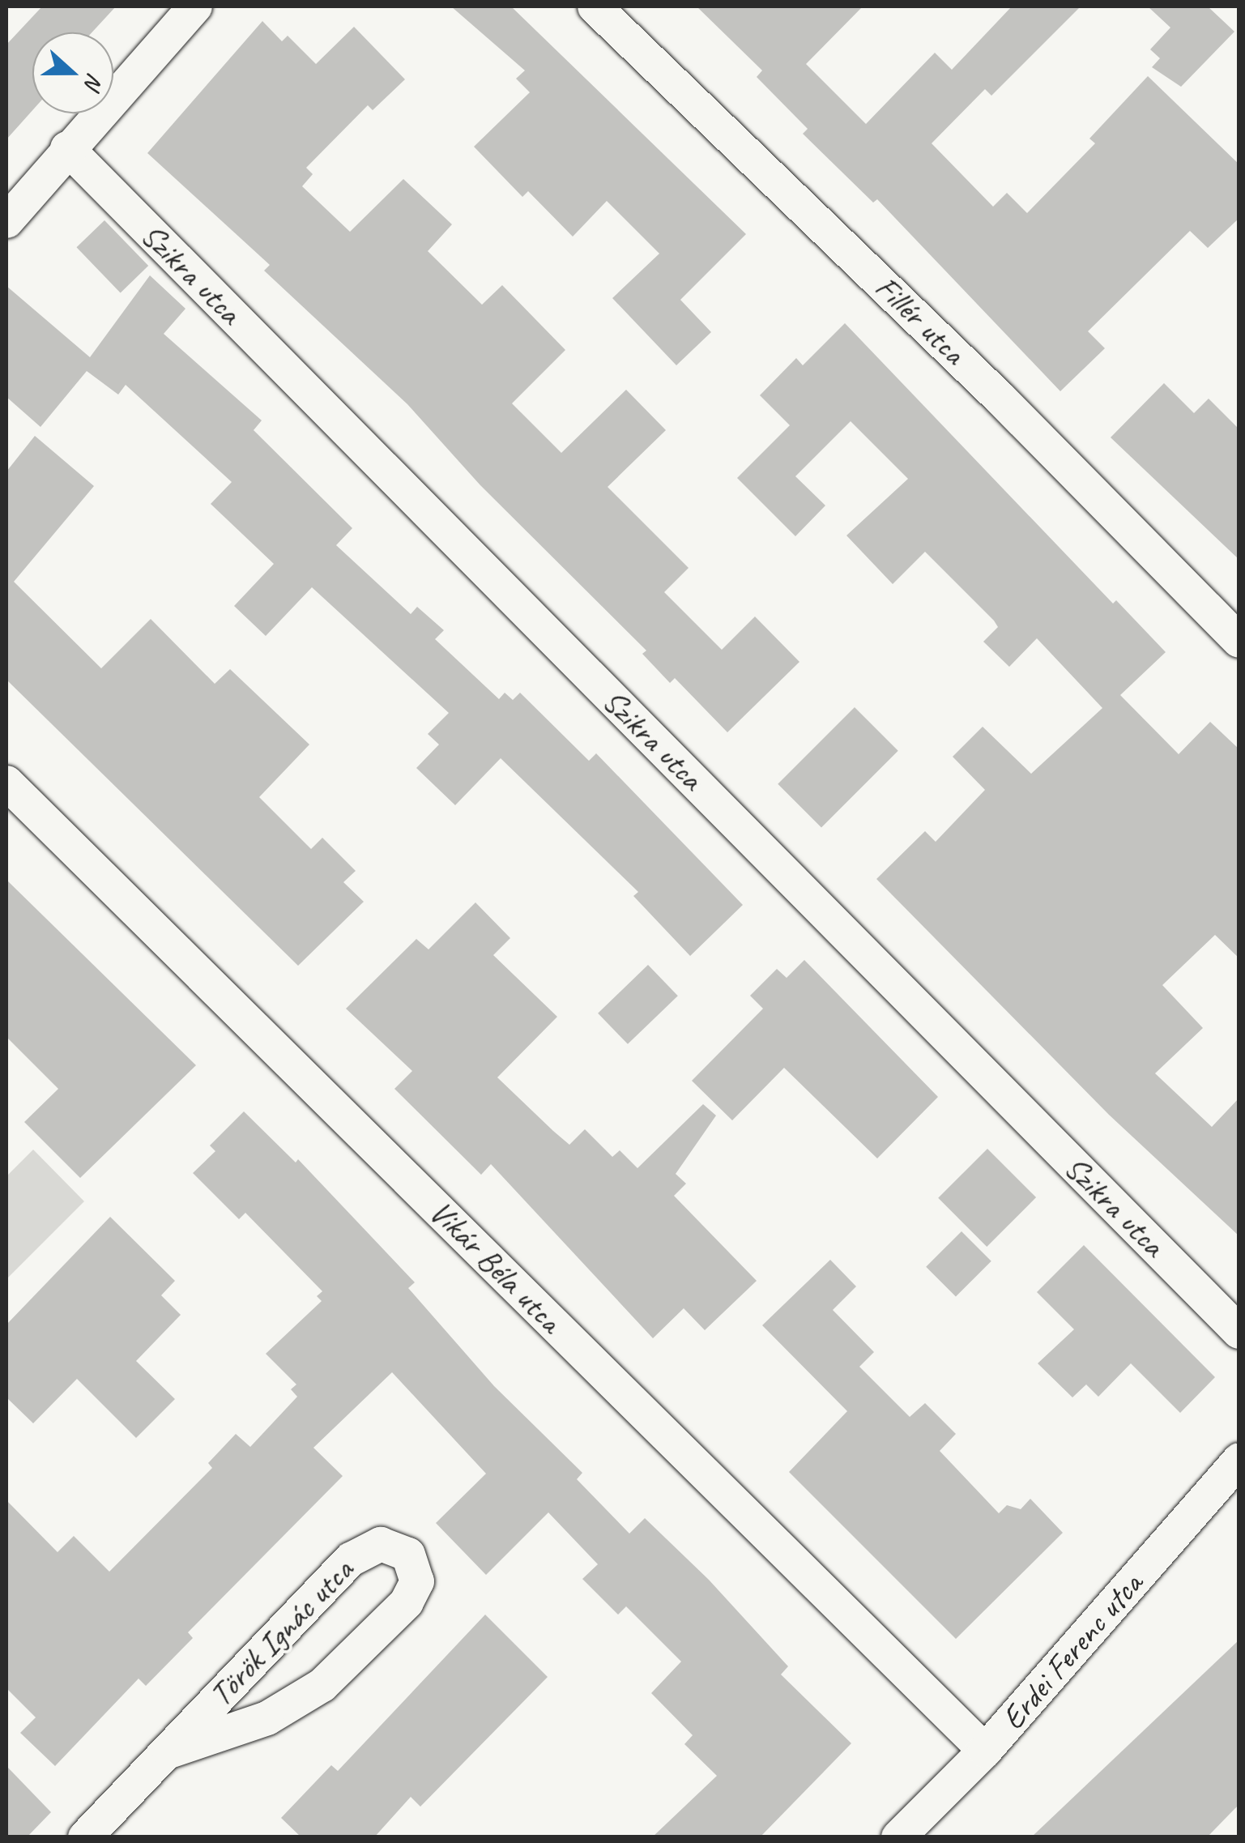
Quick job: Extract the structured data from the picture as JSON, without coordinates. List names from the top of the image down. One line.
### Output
{"streets":{"street":["Szikra utca","Fillér utca","Vikár Béla utca","Török Ignác utca","Erdei Ferenc utca"]},"crossings":[["Vikár Béla utca","Erdei Ferenc utca"]],"north":"right"}
